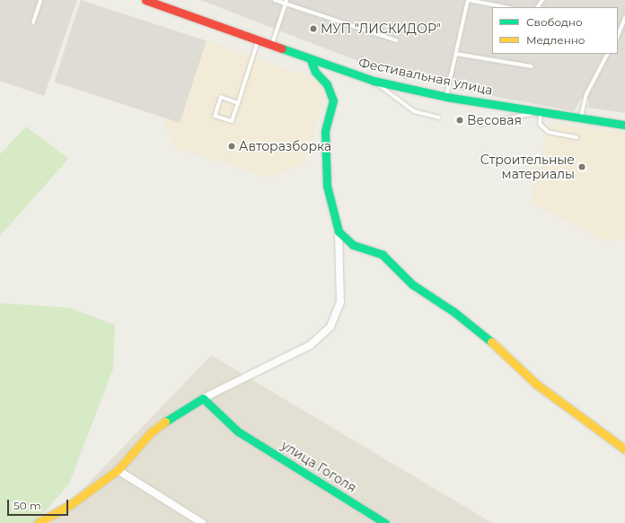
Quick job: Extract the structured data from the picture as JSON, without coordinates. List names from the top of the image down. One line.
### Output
{"streets":{"street":["Фестивальная улица","улица Гоголя"]},"places":["МУП \"ЛИСКИДОР\"","Весовая","Авторазборка","Строительные материалы"],"legend":["Свободно","Медленно"],"scale_bar":"50 m"}
